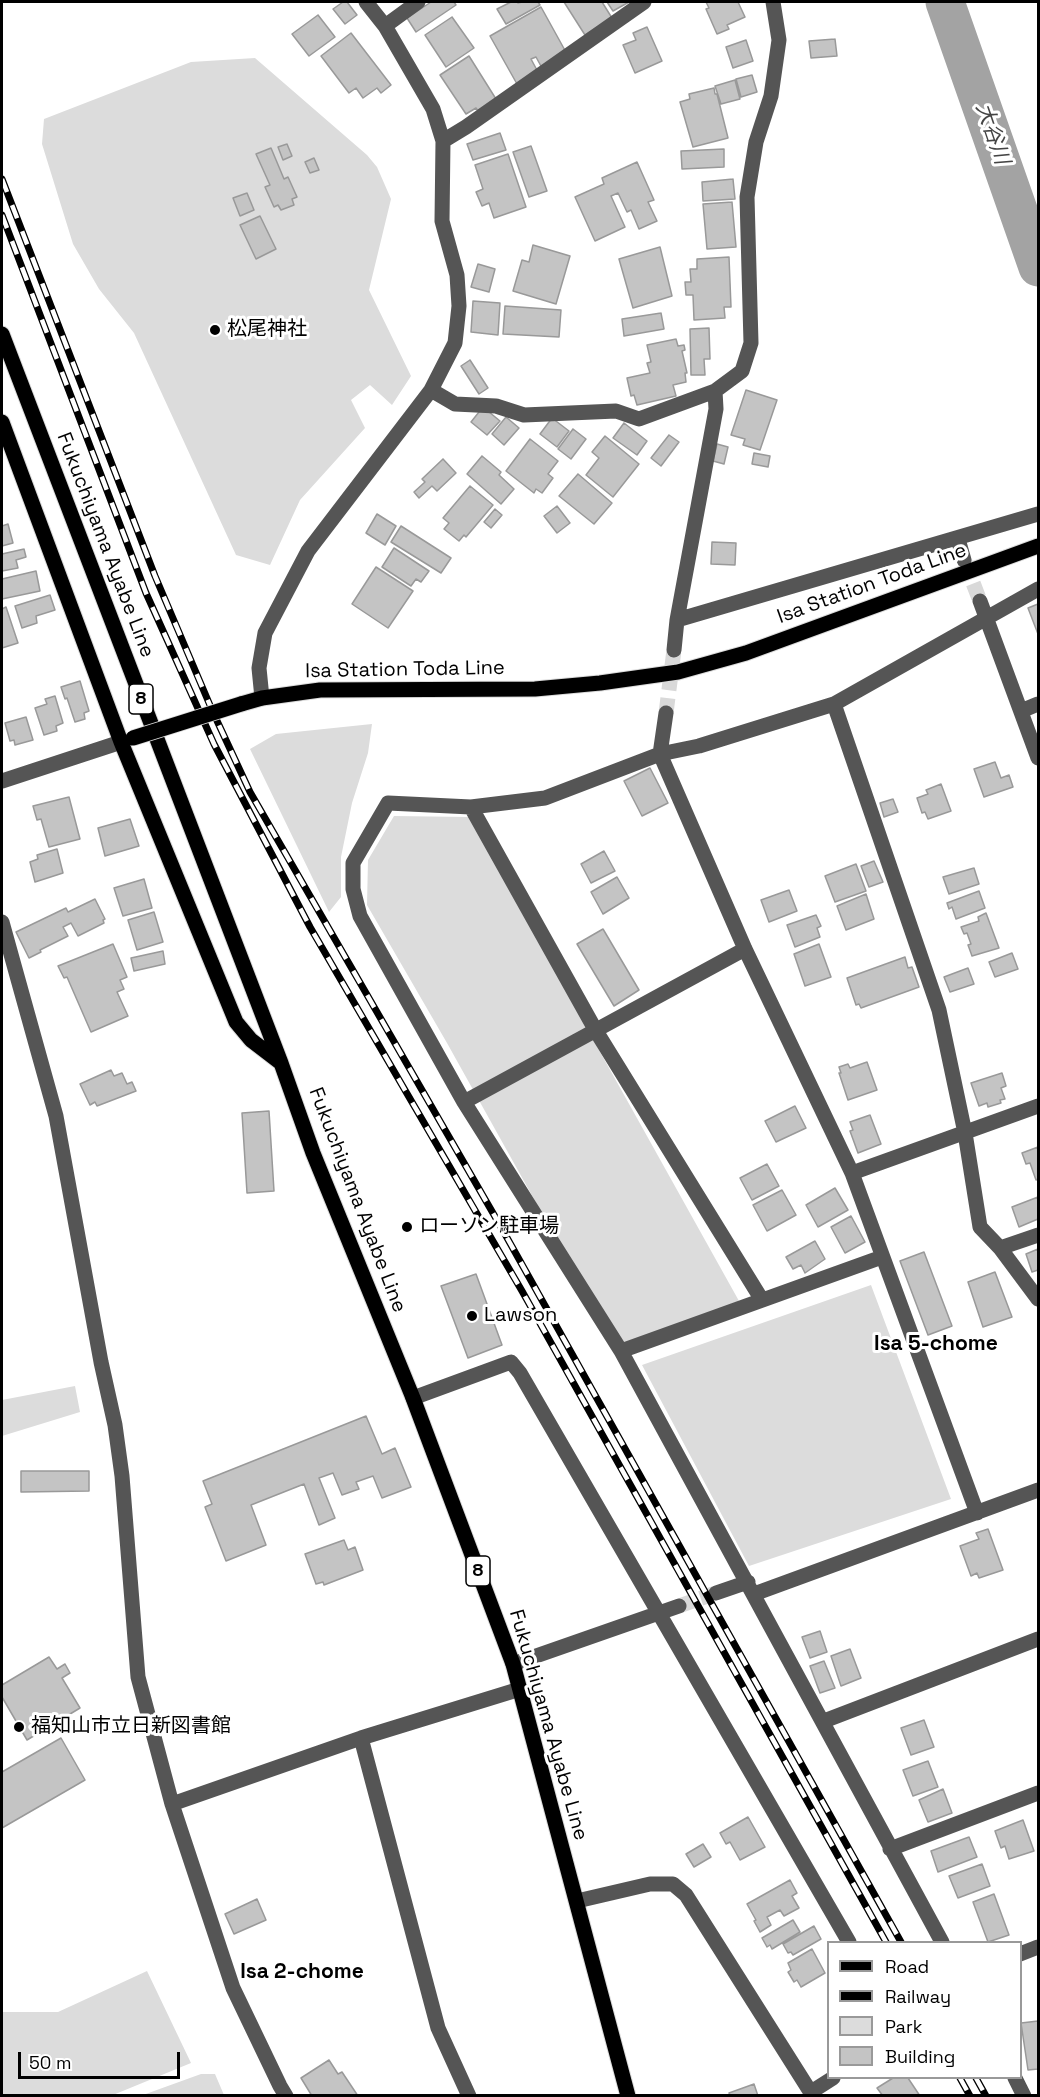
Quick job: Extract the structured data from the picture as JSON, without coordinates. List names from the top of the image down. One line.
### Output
{"streets":{"main road":["Fukuchiyama Ayabe Line","Isa Station Toda Line","8"]},"districts":["Isa 5-chome","Isa 2-chome"],"water":["大谷川"],"places":["松尾神社","ローソン駐車場","Lawson","福知山市立日新図書館"],"legend":["Road","Railway","Park","Building"],"scale_bar":"50 m"}
